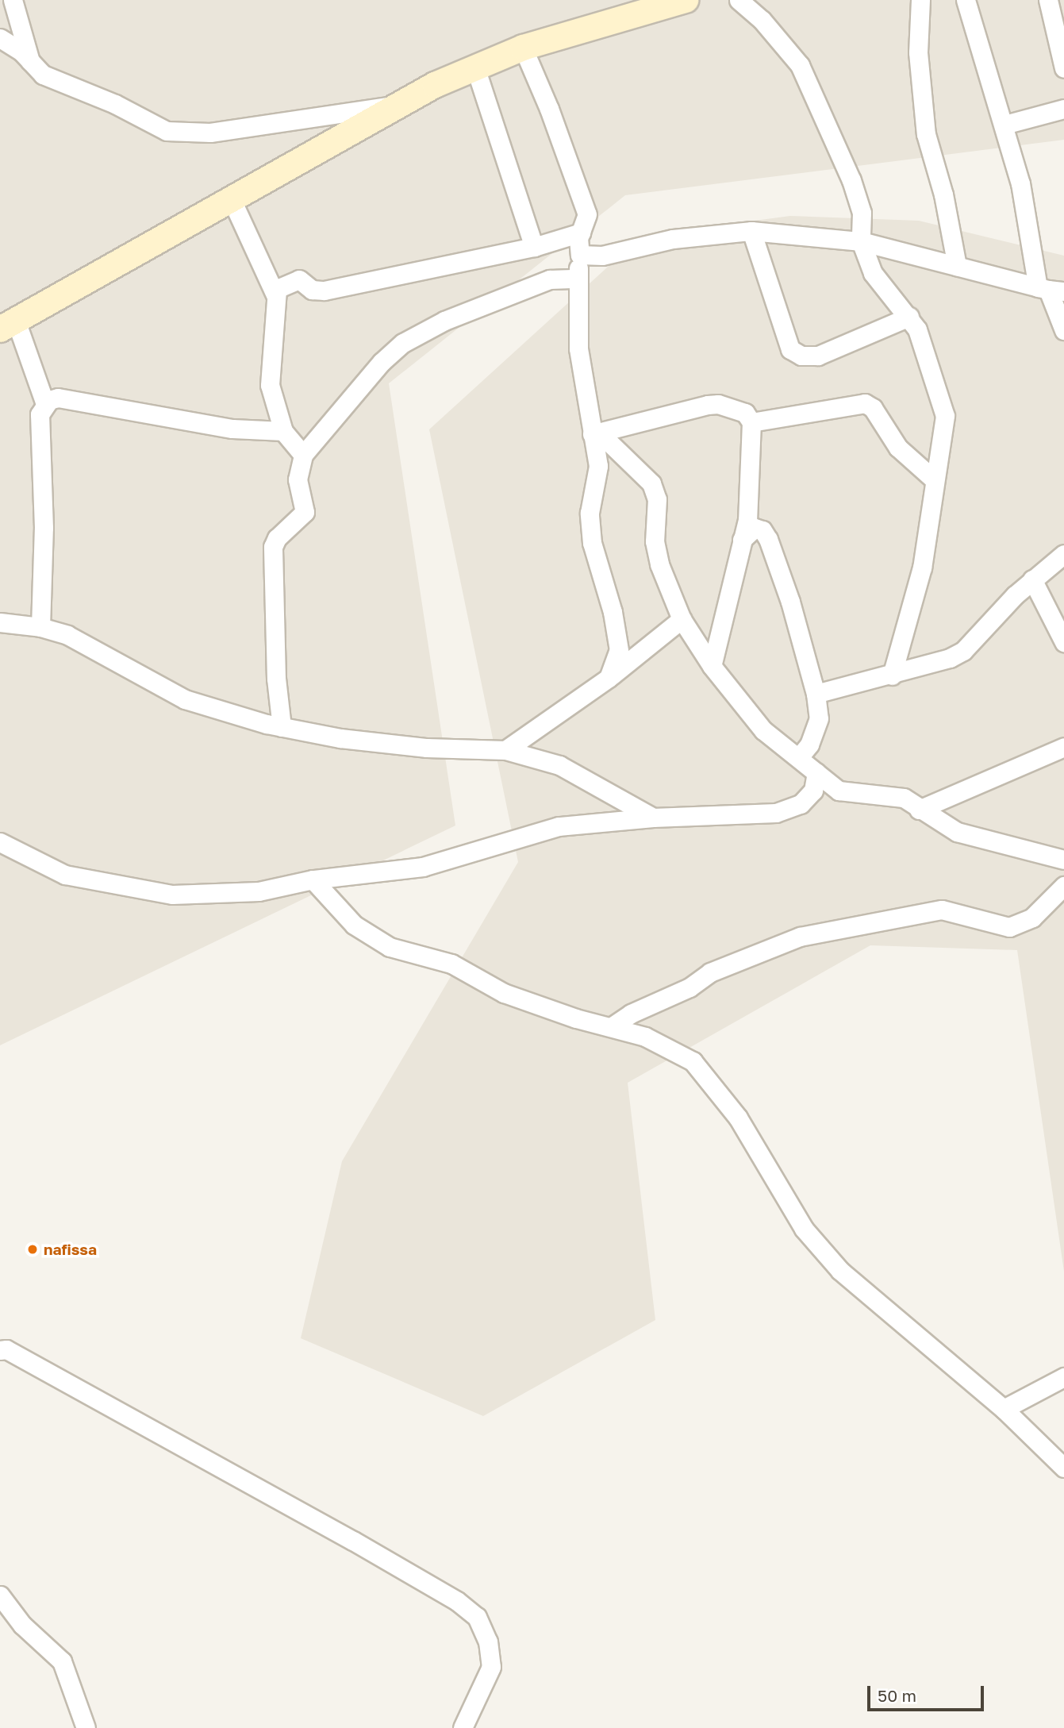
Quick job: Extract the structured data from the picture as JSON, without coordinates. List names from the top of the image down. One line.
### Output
{"places":["nafissa"],"scale_bar":"50 m"}
